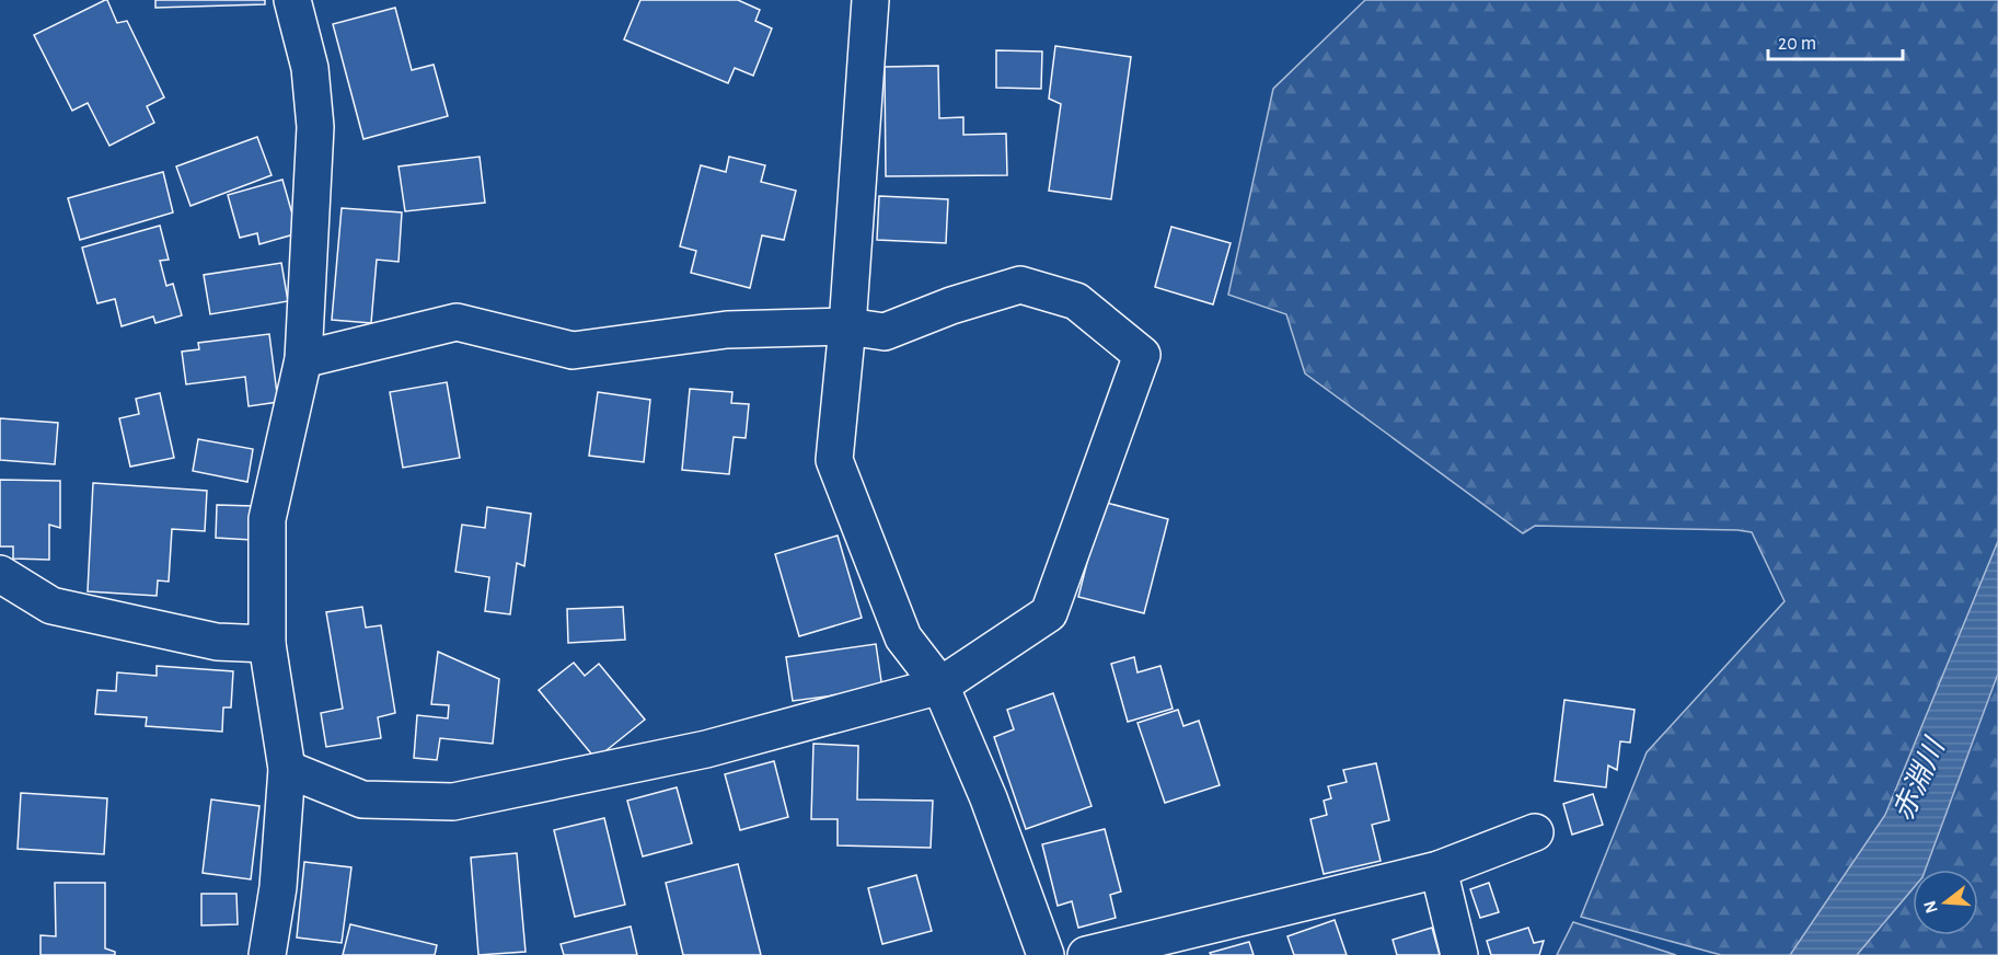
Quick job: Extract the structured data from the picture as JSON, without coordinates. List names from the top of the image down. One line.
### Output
{"water":["赤淵川"],"scale_bar":"20 m","north":"left"}
